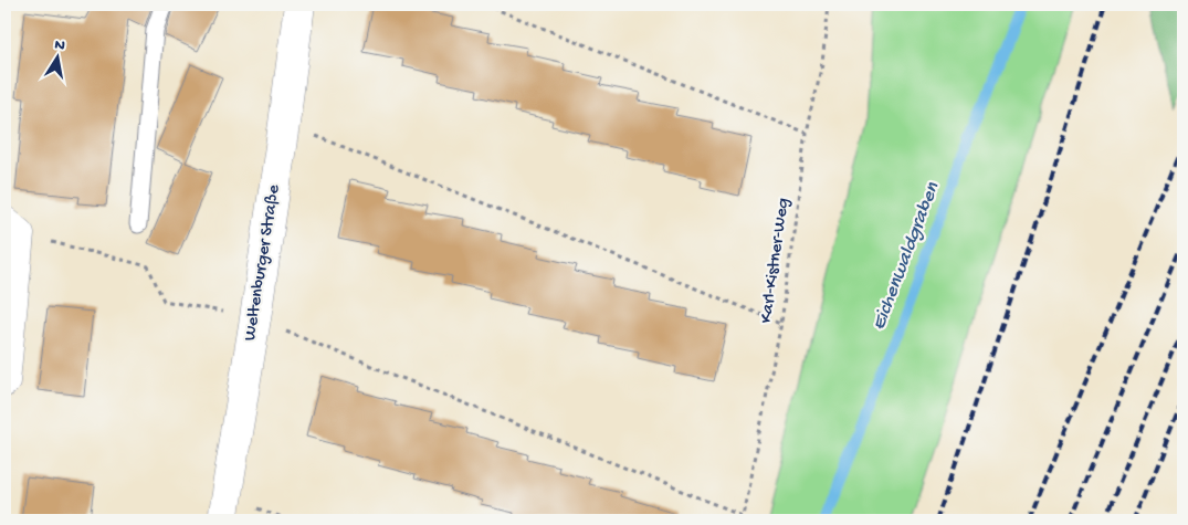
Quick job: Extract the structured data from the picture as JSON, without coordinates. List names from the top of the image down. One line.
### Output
{"streets":{"street":["Weltenburger Straße"],"path":["Karl-Kistner-Weg"]},"water":["Eichenwaldgraben"],"north":"top"}
